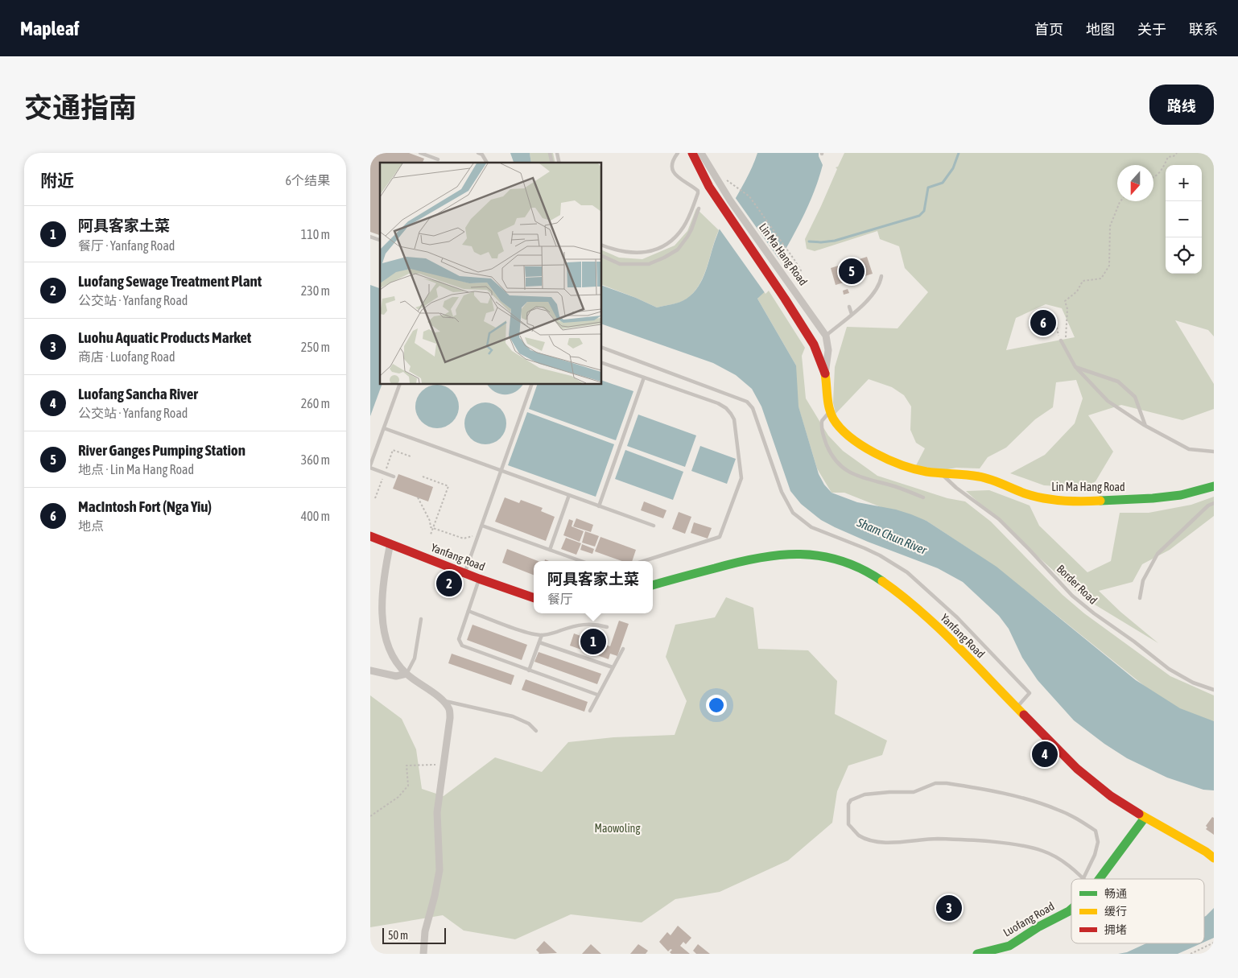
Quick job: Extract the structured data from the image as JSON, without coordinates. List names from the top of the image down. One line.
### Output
{"streets":{"main road":["Lin Ma Hang Road","Yanfang Road","Luofang Road"],"lane":["Border Road"]},"crossings":[["Lin Ma Hang Road","Border Road"],["Yanfang Road","Luofang Road"]],"water":["Sham Chun River"],"parks":["Maowoling"],"legend":["畅通","缓行","拥堵"],"scale_bar":"50 m","north":"bottom","page":{"header":"Mapleaf","nav":["首页","地图","关于","联系"],"title":"交通指南","buttons":"路线","heading":["附近","6个结果"],"map_buttons":["+","−"],"list":[{"mark":"1","name":"阿具客家土菜","note":"餐厅 · Yanfang Road","value":"110 m"},{"mark":"2","name":"Luofang Sewage Treatment Plant","note":"公交站 · Yanfang Road","value":"230 m"},{"mark":"3","name":"Luohu Aquatic Products Market","note":"商店 · Luofang Road","value":"250 m"},{"mark":"4","name":"Luofang Sancha River","note":"公交站 · Yanfang Road","value":"260 m"},{"mark":"5","name":"River Ganges Pumping Station","note":"地点 · Lin Ma Hang Road","value":"360 m"},{"mark":"6","name":"MacIntosh Fort (Nga Yiu)","note":"地点","value":"400 m"}],"pins":["5","6","2","1","4","3"],"popup":["阿具客家土菜","餐厅"],"scale":"50 m"}}
